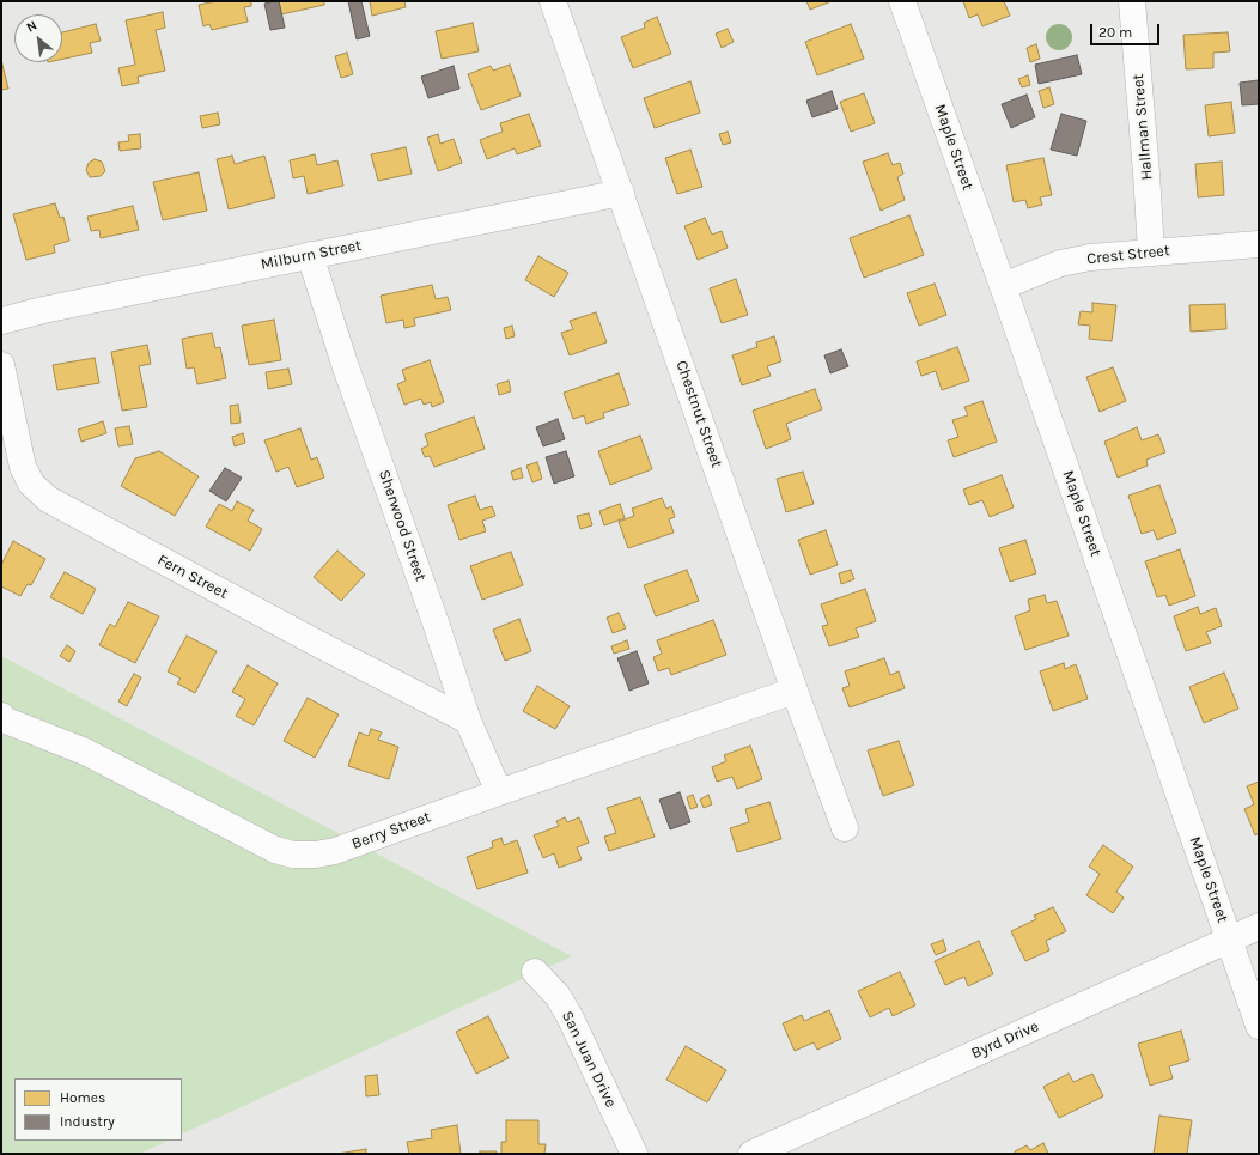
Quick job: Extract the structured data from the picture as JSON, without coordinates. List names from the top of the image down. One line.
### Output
{"streets":{"street":["Hallman Street","Maple Street","Milburn Street","Crest Street","Chestnut Street","Sherwood Street","Fern Street","Berry Street","Byrd Drive","San Juan Drive"]},"crossings":[["Hallman Street","Crest Street"],["Maple Street","Crest Street"],["Maple Street","Byrd Drive"],["Milburn Street","Chestnut Street"],["Milburn Street","Sherwood Street"],["Chestnut Street","Berry Street"],["Sherwood Street","Fern Street"],["Sherwood Street","Berry Street"]],"legend":["Homes","Industry"],"scale_bar":"20 m","north":"top left"}
